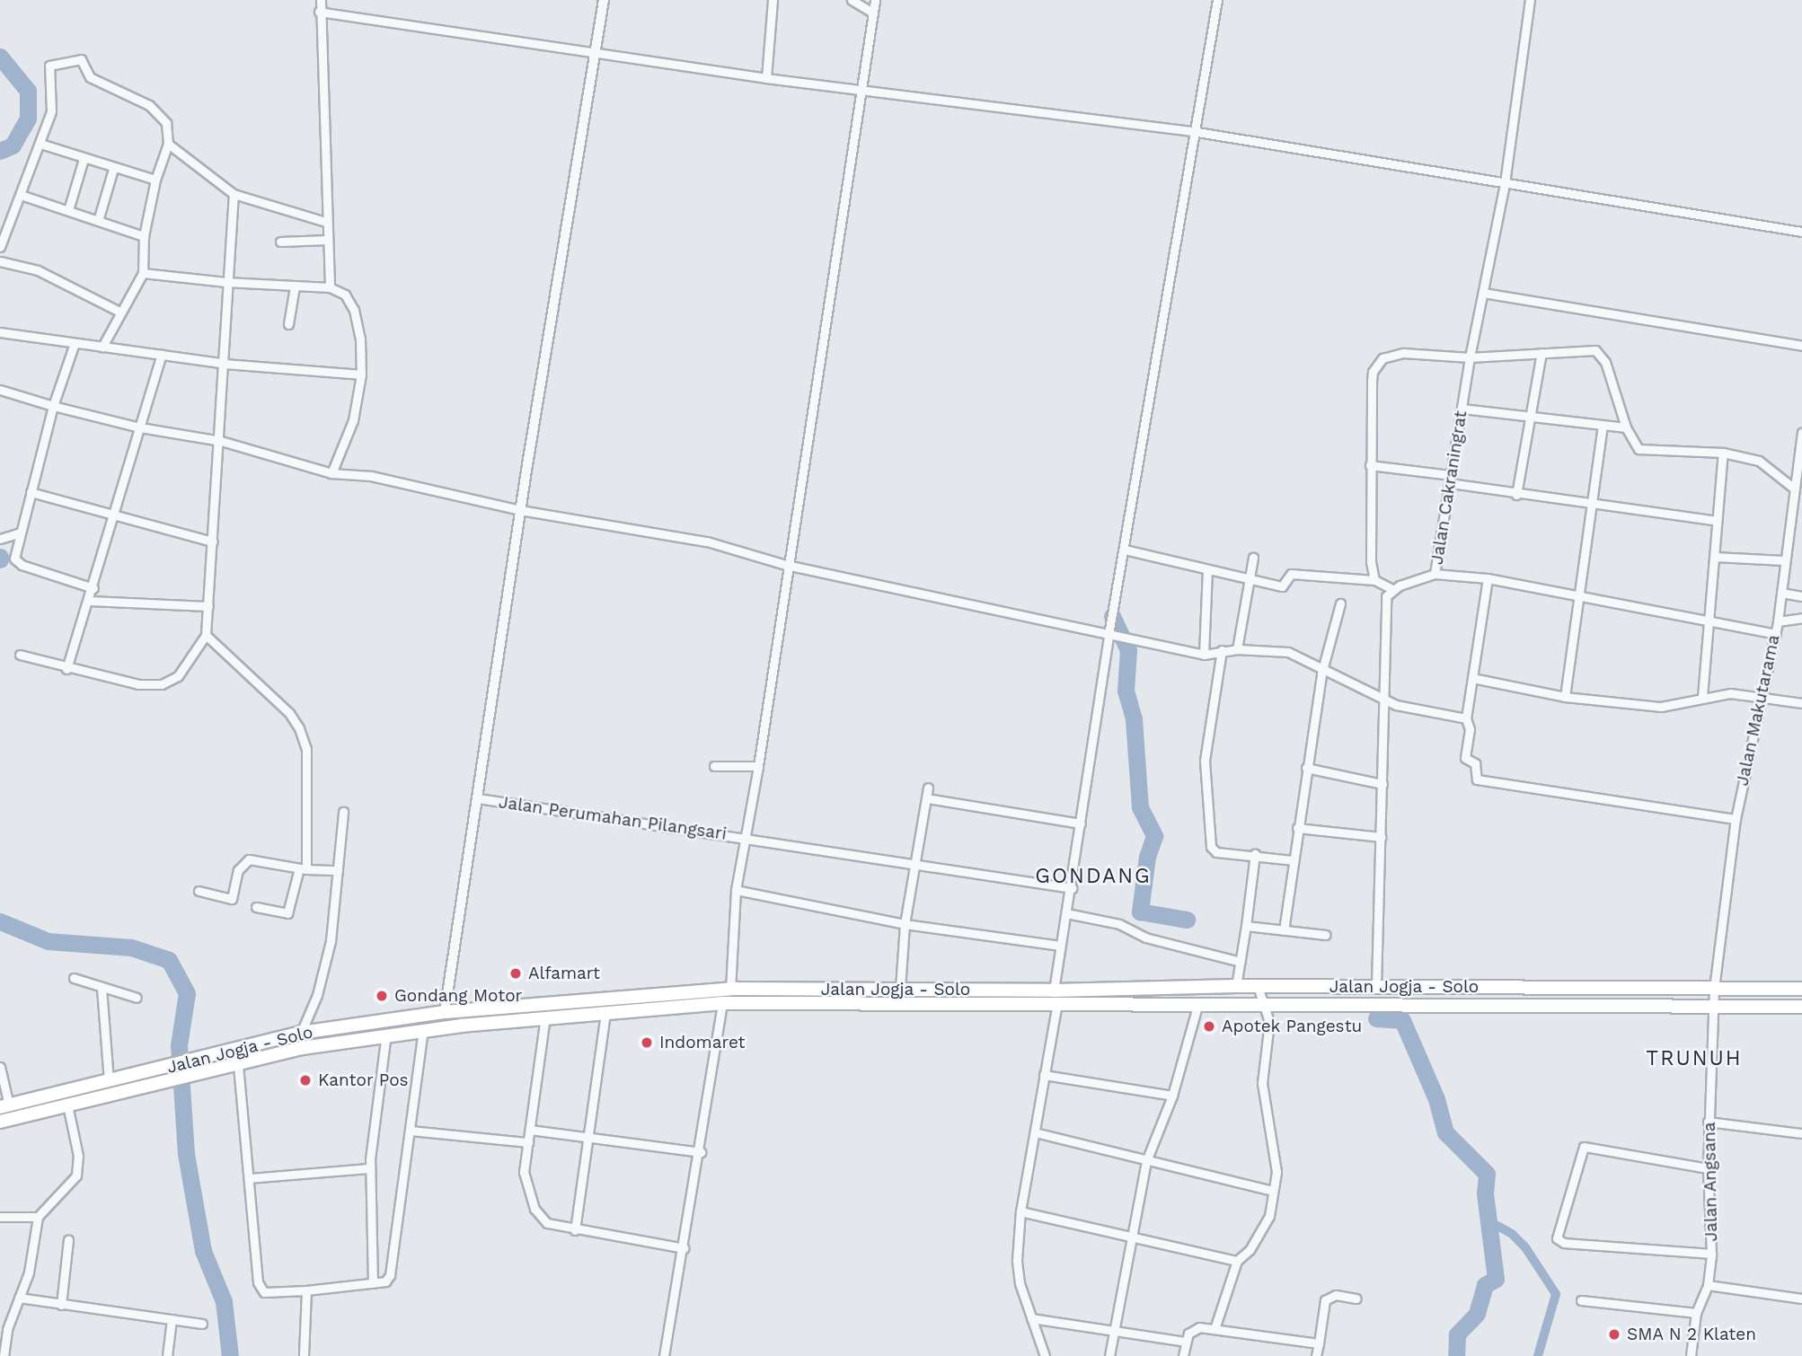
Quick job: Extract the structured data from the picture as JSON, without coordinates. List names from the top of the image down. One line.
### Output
{"streets":{"highway":["Jalan Jogja - Solo"],"street":["Jalan Cakraningrat","Jalan Makutarama","Jalan Perumahan Pilangsari","Jalan Angsana"]},"crossings":[["Jalan Makutarama","Jalan Jogja - Solo"],["Jalan Makutarama","Jalan Angsana"],["Jalan Jogja - Solo","Jalan Angsana"]],"districts":["GONDANG","TRUNUH"],"places":["Alfamart","Gondang Motor","Apotek Pangestu","Indomaret","Kantor Pos","SMA N 2 Klaten"]}
